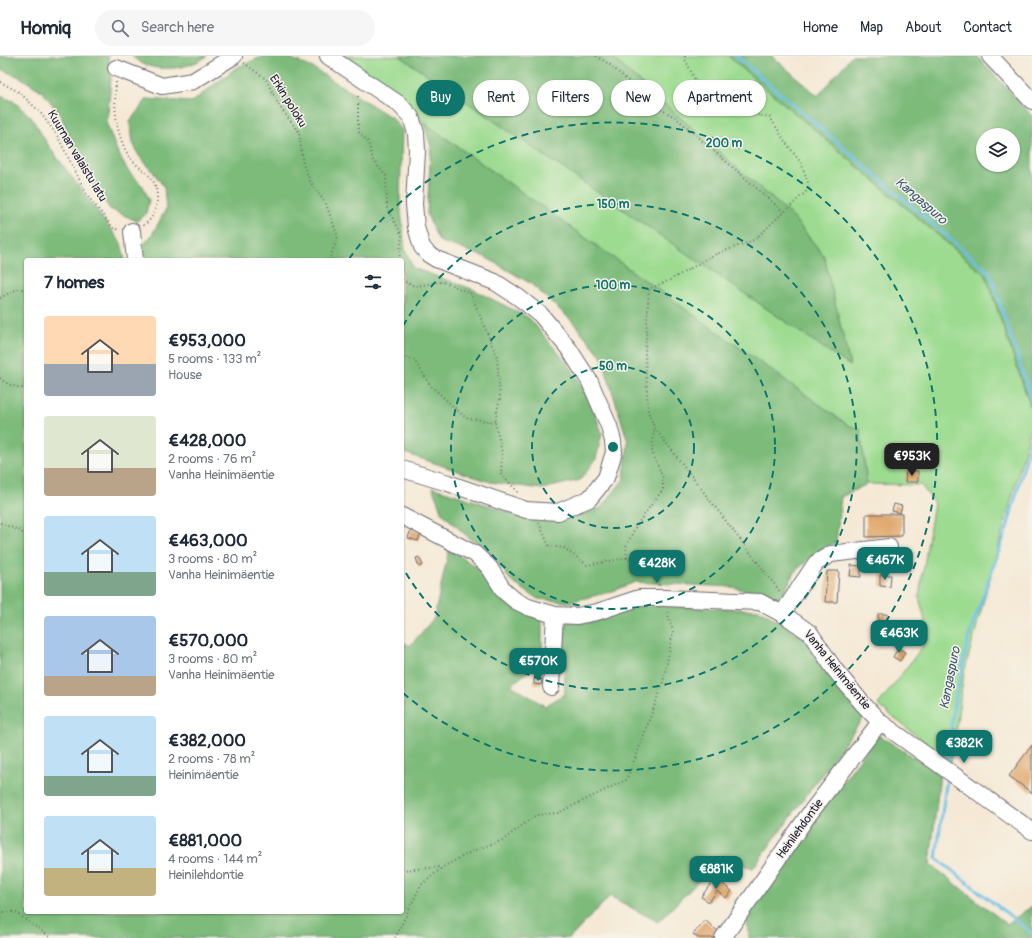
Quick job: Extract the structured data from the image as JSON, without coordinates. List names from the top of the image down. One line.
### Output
{"streets":{"street":["Vanha Heinimäentie","Heinilehdontie"],"path":["Erkin poloku","Kuurnan valaistu latu"]},"crossings":[["Vanha Heinimäentie","Heinilehdontie"]],"water":["Kangaspuro"],"page":{"header":"Homiq","search":"Search here","nav":["Home","Map","About","Contact"],"chip":["Buy","Rent","Filters","New","Apartment"],"heading":"7 homes","list":[{"name":"€953,000","note":"5 rooms · 133 m² · House"},{"name":"€428,000","note":"2 rooms · 76 m² · Vanha Heinimäentie"},{"name":"€463,000","note":"3 rooms · 80 m² · Vanha Heinimäentie"},{"name":"€570,000","note":"3 rooms · 80 m² · Vanha Heinimäentie"},{"name":"€382,000","note":"2 rooms · 78 m² · Heinimäentie"},{"name":"€881,000","note":"4 rooms · 144 m² · Heinilehdontie"}],"price":["€953K","€467K","€428K","€463K","€570K","€382K","€881K"]},"rings":["200 m","150 m","100 m","50 m"]}
